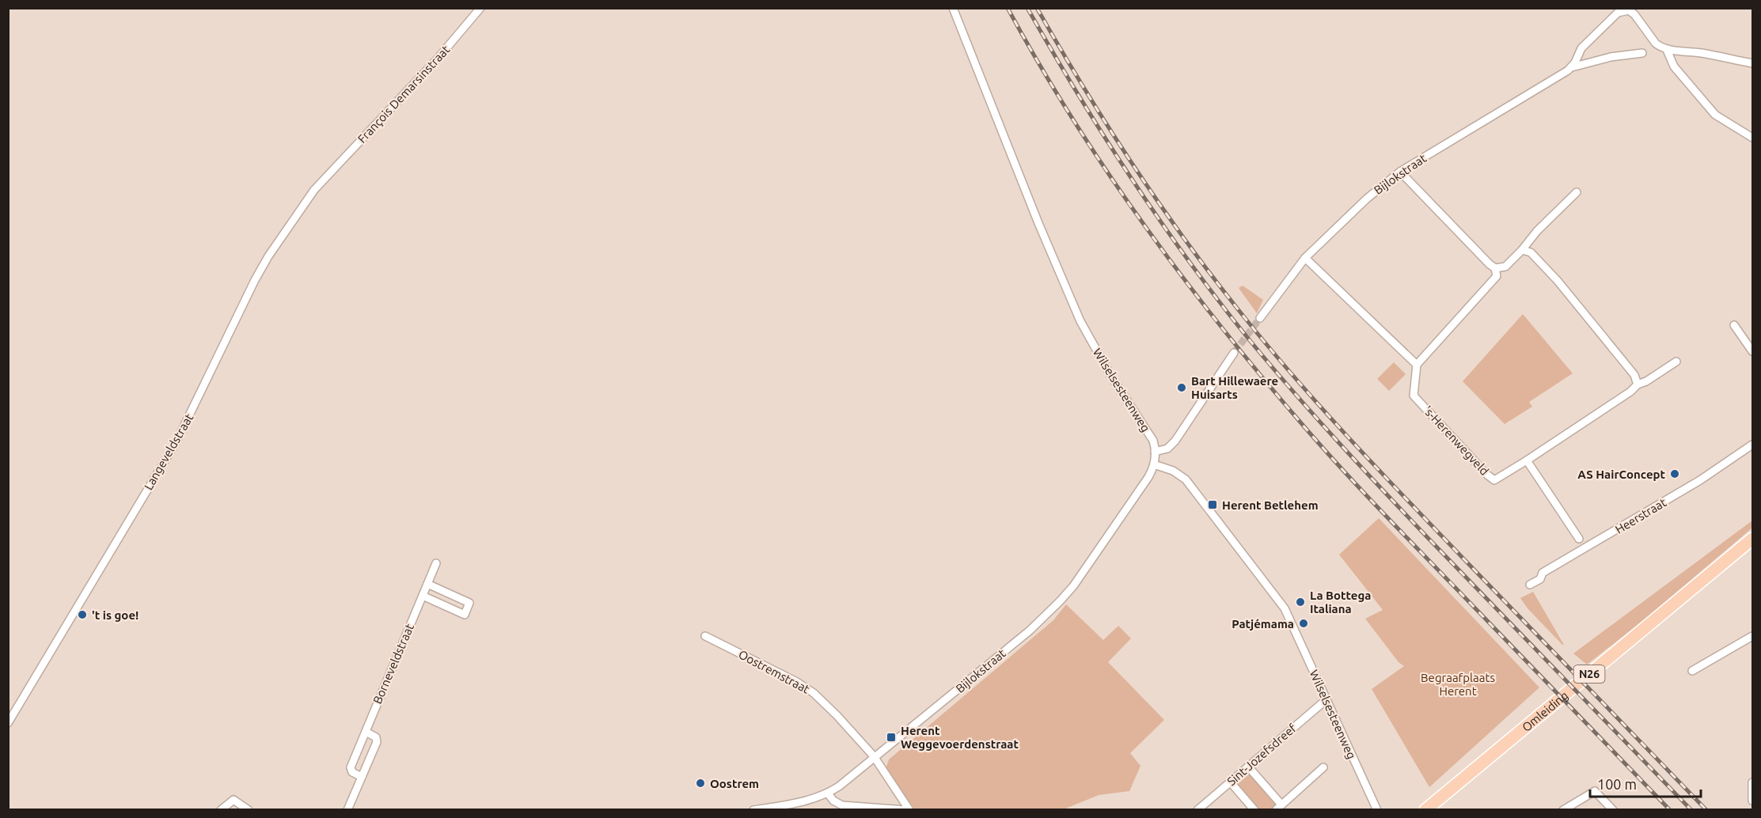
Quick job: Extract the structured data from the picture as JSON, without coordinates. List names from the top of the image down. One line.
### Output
{"streets":{"main road":["N26","Omleiding"],"street":["François Demarsinstraat","Bijlokstraat","Wilselsesteenweg","'s-Herenwegveld","Langeveldstraat","Heerstraat","Borneveldstraat","Oostremstraat","Sint-Jozefsdreef"]},"crossings":[["François Demarsinstraat","Langeveldstraat"],["Bijlokstraat","Wilselsesteenweg"],["Bijlokstraat","Oostremstraat"],["Wilselsesteenweg","Sint-Jozefsdreef"]],"parks":["Begraafplaats Herent"],"places":{"other":["Bart Hillewaere Huisarts","AS HairConcept","La Bottega Italiana","'t is goe!","Patjémama","Oostrem"],"transit":["Herent Betlehem","Herent Weggevoerdenstraat"]},"scale_bar":"100 m"}
